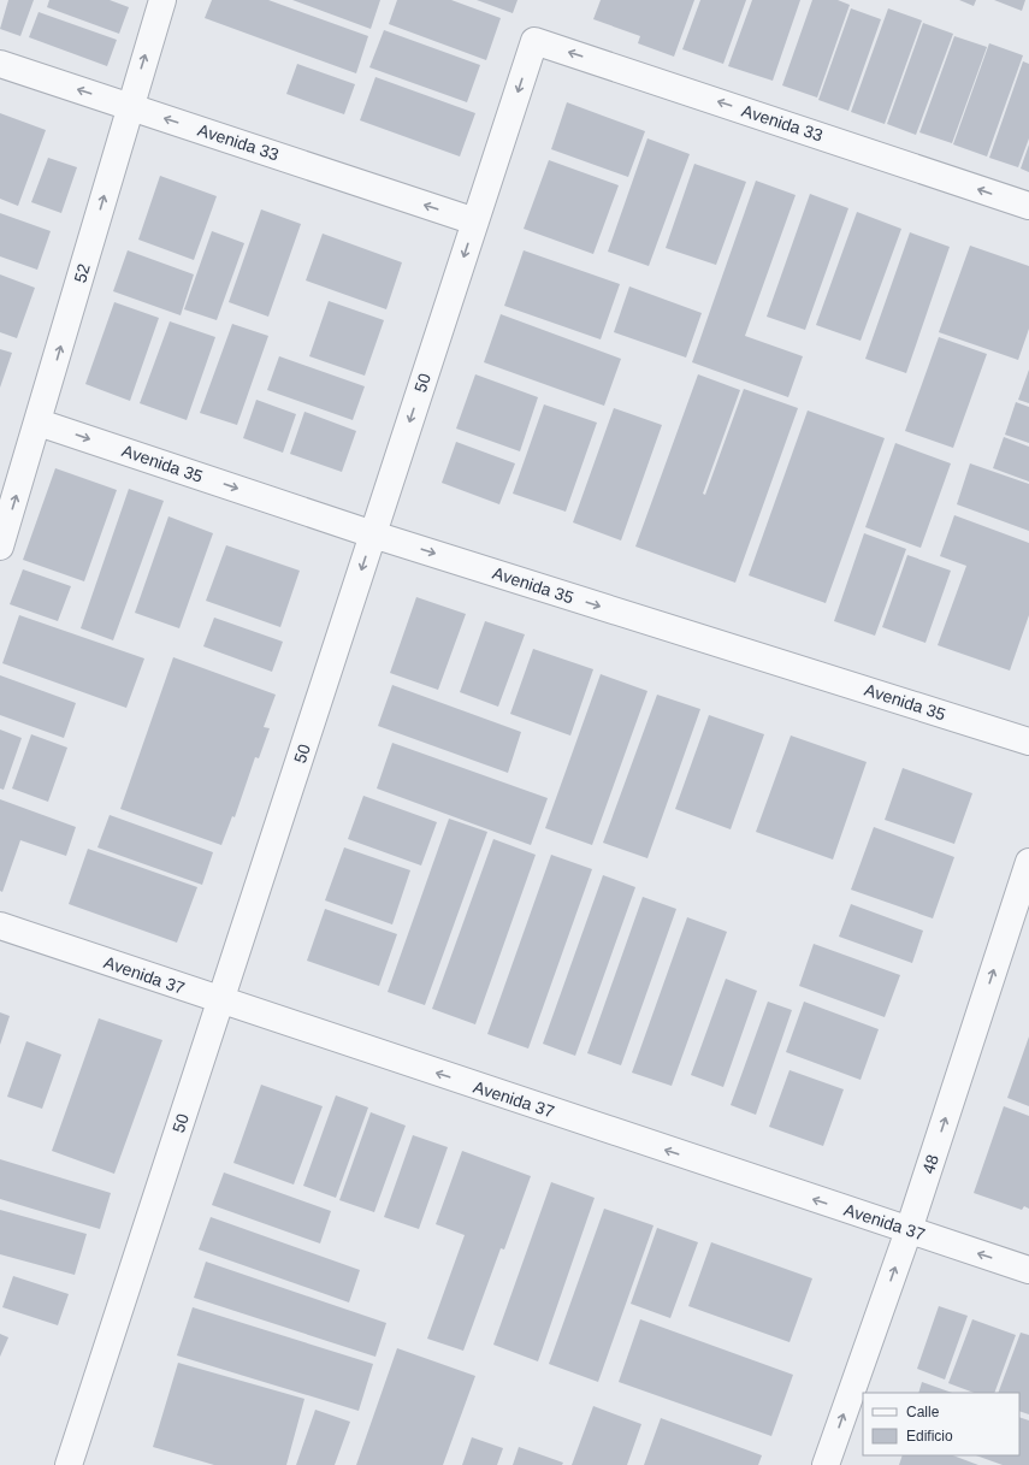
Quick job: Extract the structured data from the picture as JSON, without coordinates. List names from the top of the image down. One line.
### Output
{"streets":{"street":["Avenida 33","52","50","Avenida 35","Avenida 37","48"]},"crossings":[["Avenida 33","52"],["Avenida 33","50"],["52","Avenida 35"],["50","Avenida 35"],["50","Avenida 37"],["Avenida 37","48"]],"one_way":["Avenida 33","52","50","Avenida 35","Avenida 37","48"],"legend":["Calle","Edificio"]}
